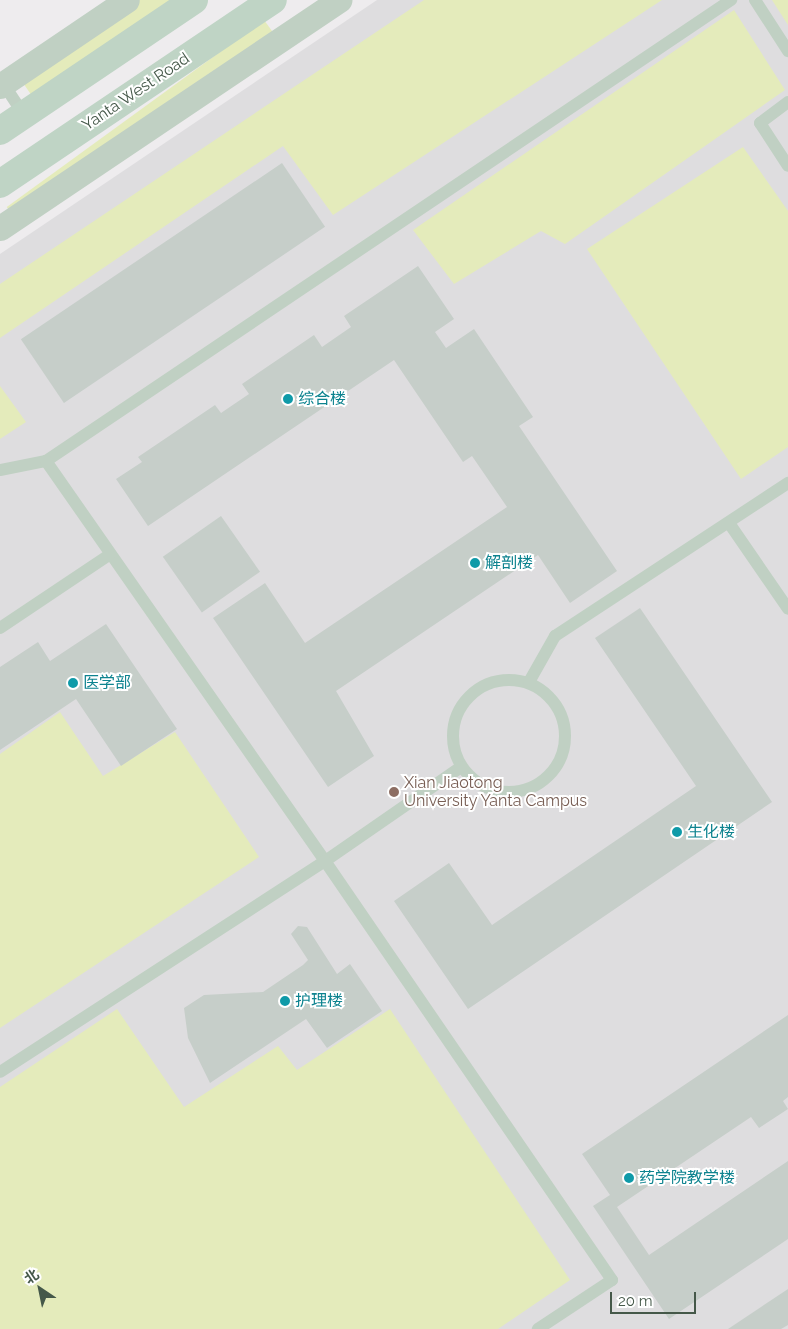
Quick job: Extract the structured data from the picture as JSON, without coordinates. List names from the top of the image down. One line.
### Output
{"streets":{"main road":["Yanta West Road"]},"places":["综合楼","解剖楼","医学部","Xian Jiaotong University Yanta Campus","生化楼","护理楼","药学院教学楼"],"scale_bar":"20 m","north":"top left"}
